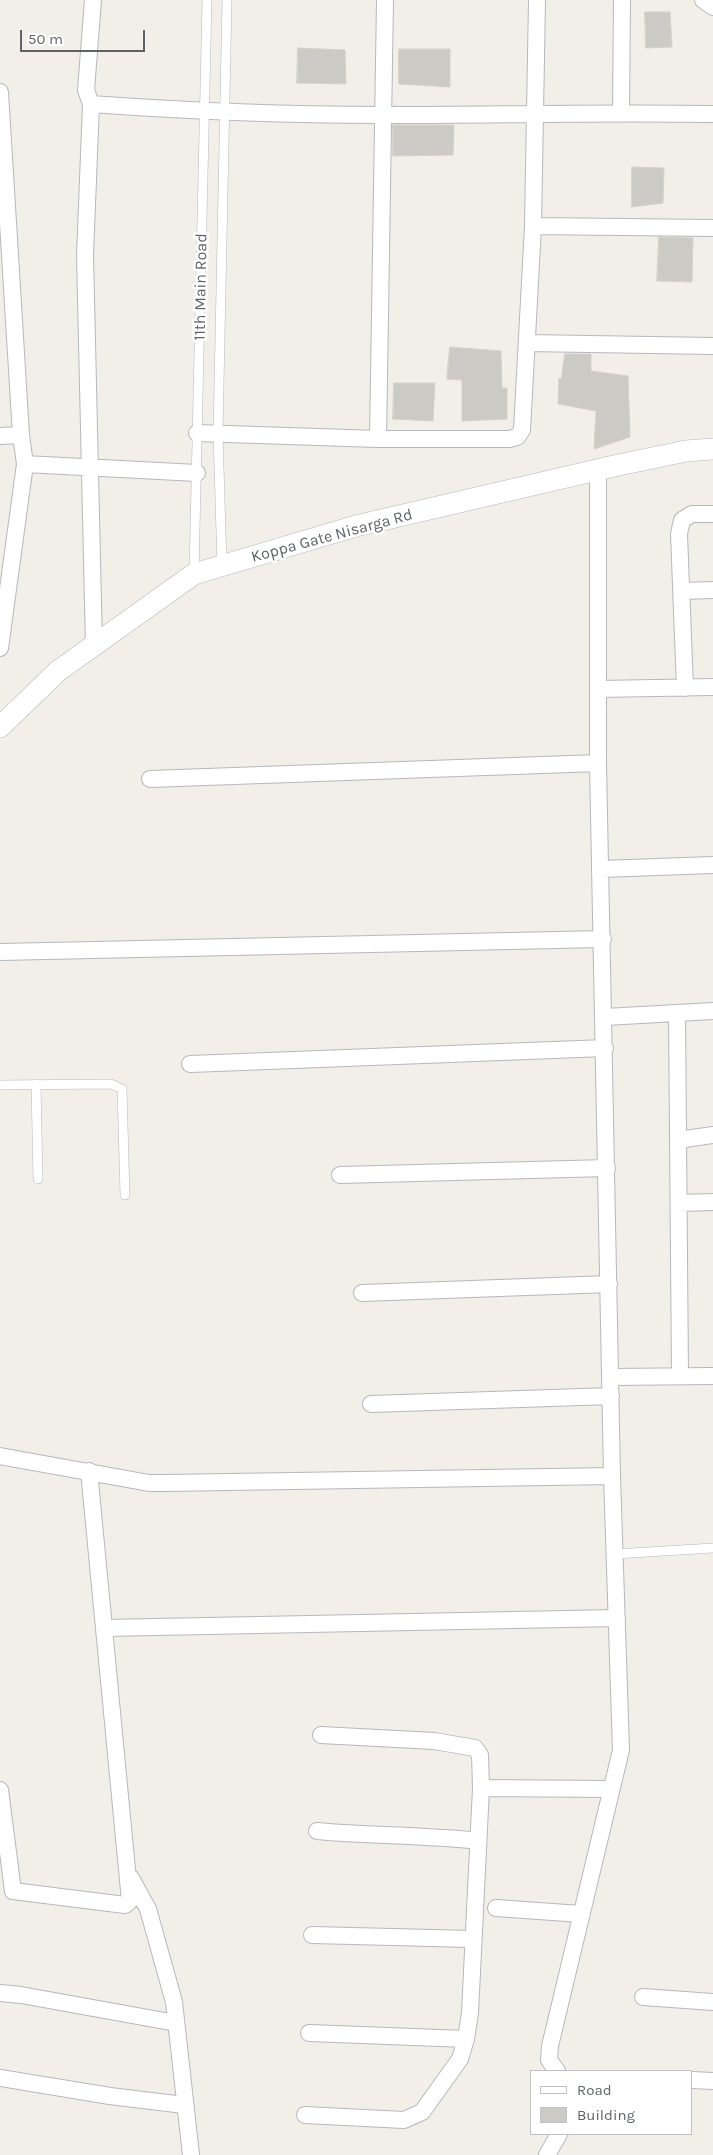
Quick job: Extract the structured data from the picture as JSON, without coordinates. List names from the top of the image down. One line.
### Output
{"streets":{"street":["Koppa Gate Nisarga Rd"],"lane":["11th Main Road"]},"crossings":[["11th Main Road","Koppa Gate Nisarga Rd"]],"legend":["Road","Building"],"scale_bar":"50 m"}
